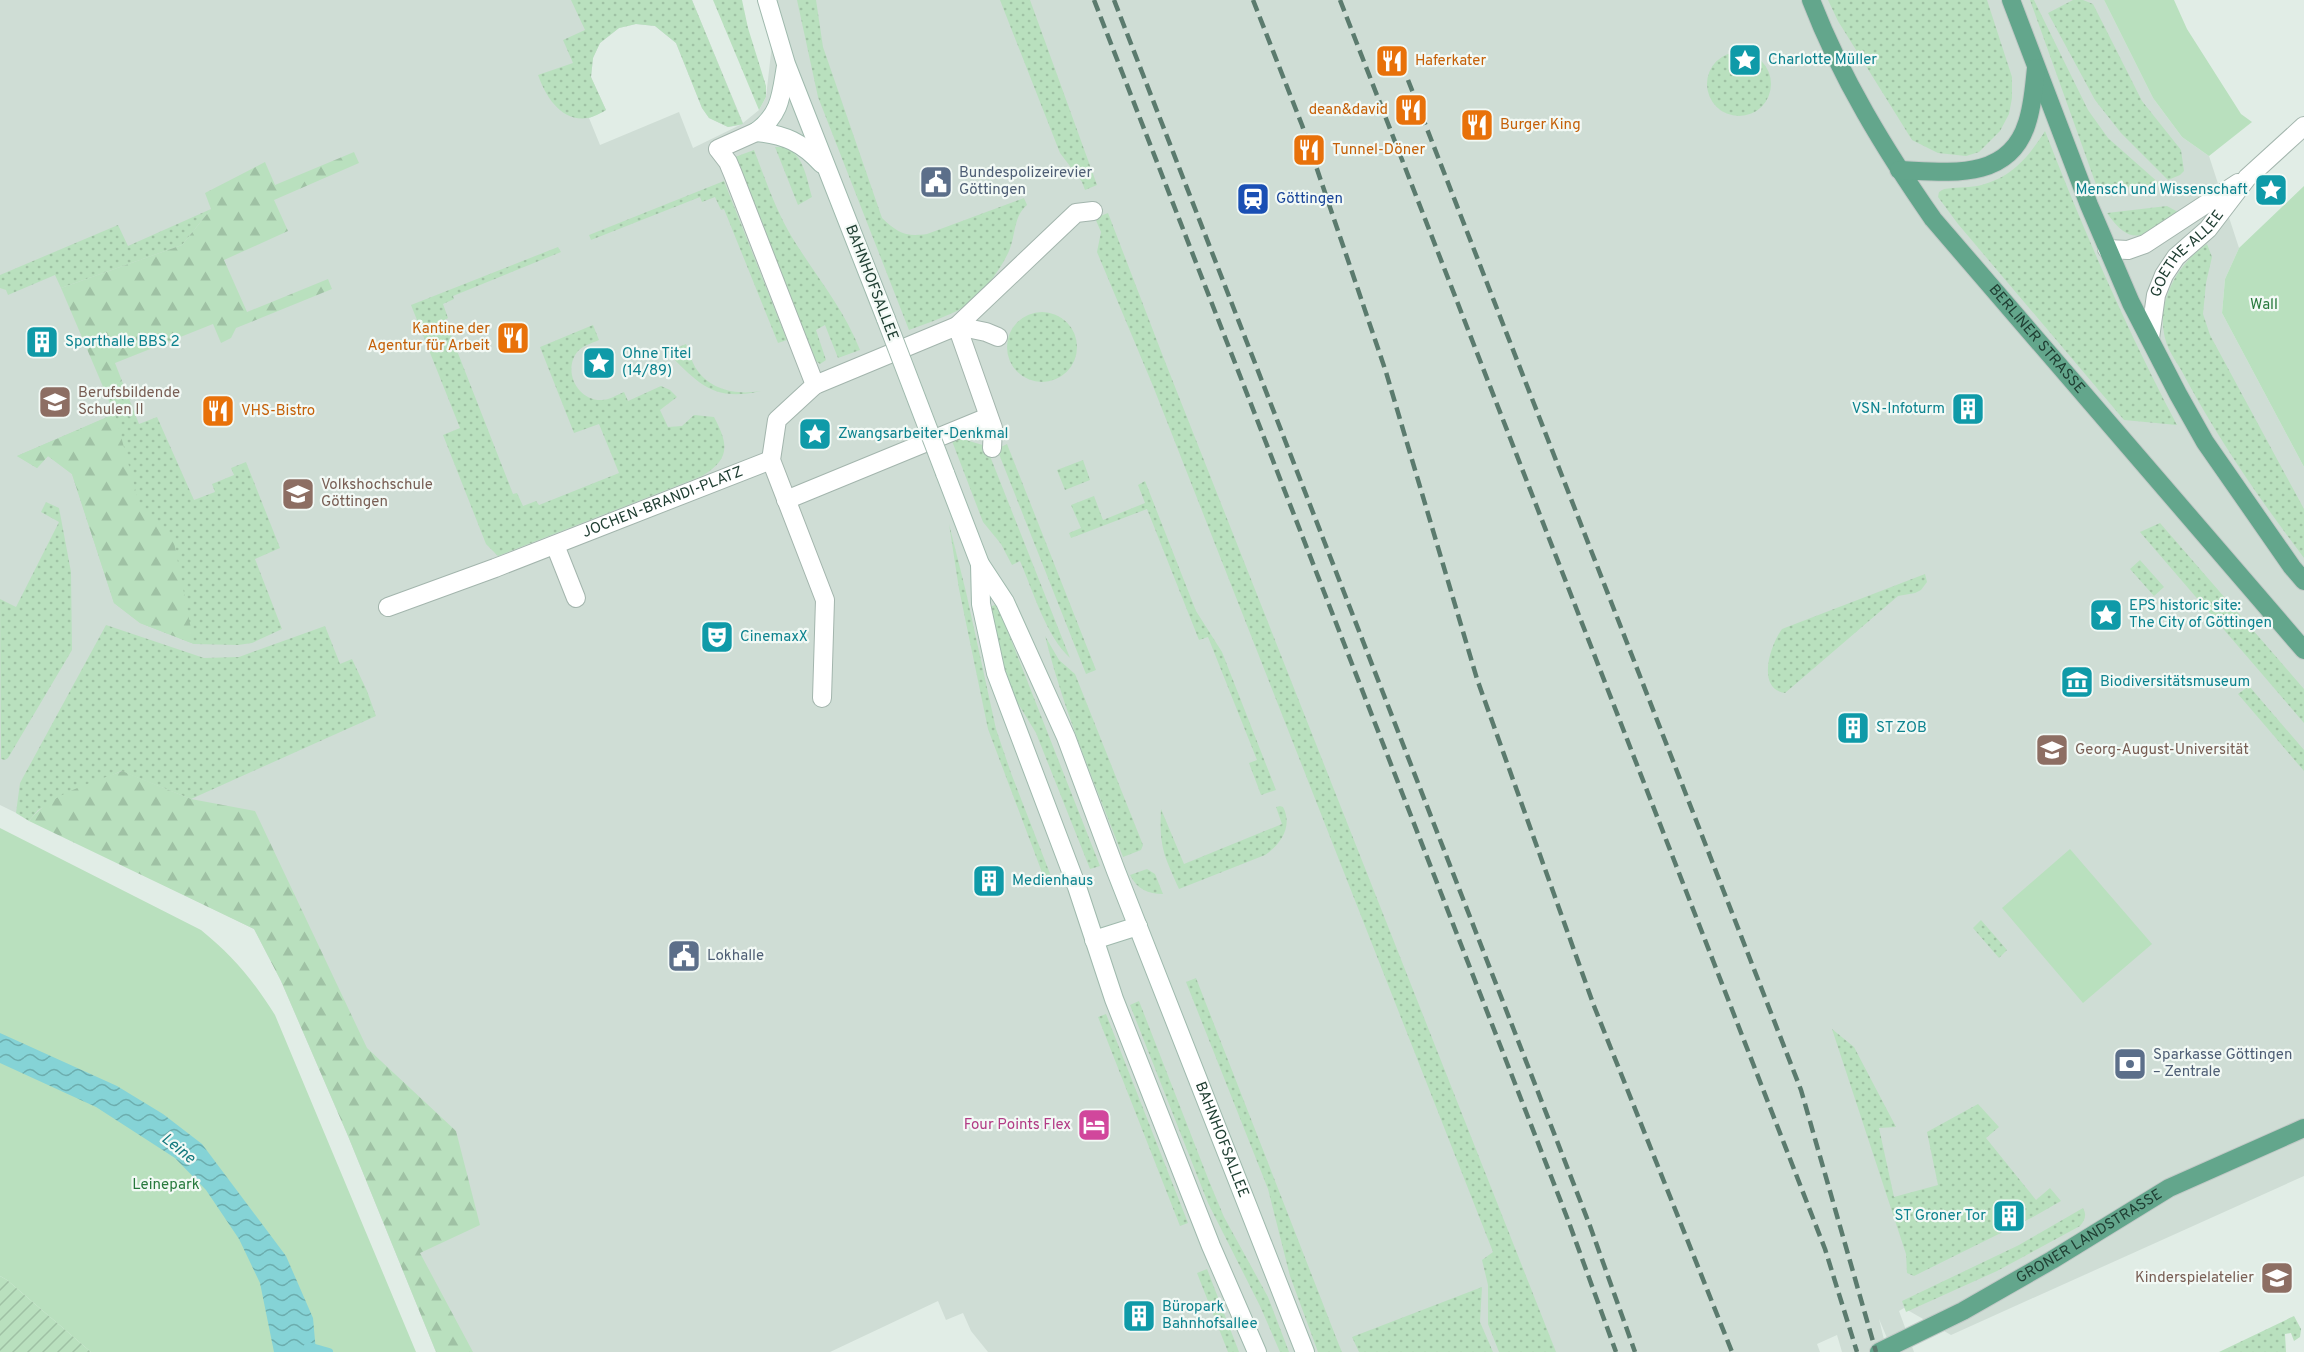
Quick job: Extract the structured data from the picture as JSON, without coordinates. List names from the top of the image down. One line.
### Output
{"streets":{"main road":["GOETHE-ALLEE","BAHNHOFSALLEE","BERLINER STRASSE","JOCHEN-BRANDI-PLATZ","GRONER LANDSTRASSE"]},"water":["Leine"],"parks":["Wall","Leinepark"],"places":{"place":["Charlotte Müller","Mensch und Wissenschaft","Ohne Titel (14/89)","Zwangsarbeiter-Denkmal","EPS historic site: The City of Göttingen"],"restaurant":["Haferkater","dean&david","Burger King","Tunnel-Döner","Kantine der Agentur für Arbeit","VHS-Bistro"],"public building":["Bundespolizeirevier Göttingen","Lokhalle"],"station":["Göttingen"],"building":["Sporthalle BBS 2","VSN-Infoturm","ST ZOB","Medienhaus","ST Groner Tor","Büropark Bahnhofsallee"],"school or university":["Berufsbildende Schulen II","Volkshochschule Göttingen","Georg-August-Universität","Kinderspielatelier"],"theatre":["CinemaxX"],"museum":["Biodiversitätsmuseum"],"bank":["Sparkasse Göttingen – Zentrale"],"hotel":["Four Points Flex"]}}
